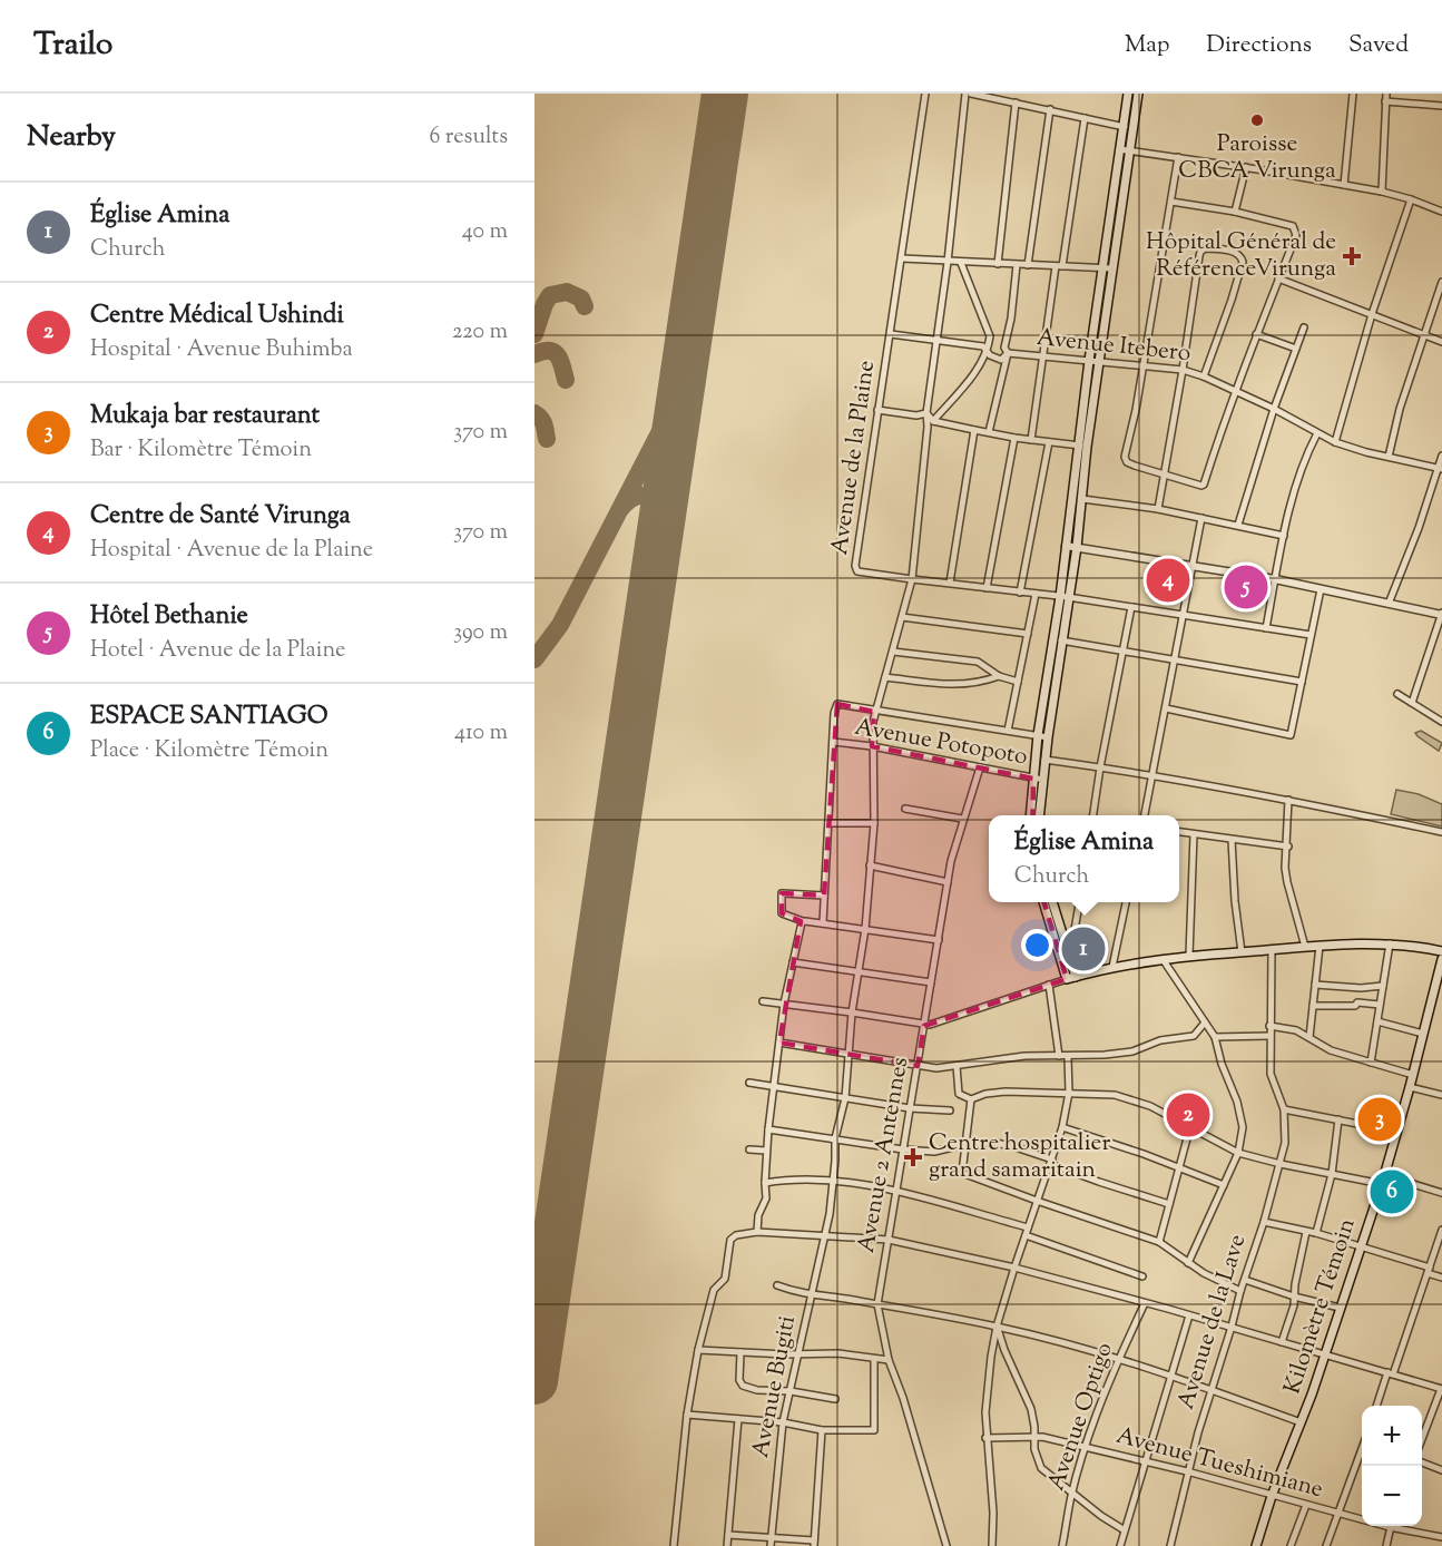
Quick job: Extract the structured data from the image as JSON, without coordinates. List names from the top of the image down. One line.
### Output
{"streets":{"main road":["Kilomètre Témoin"],"street":["Avenue Itebero","Avenue de la Plaine","Avenue Potopoto","Avenue 2 Antennes","Avenue de la Lave","Avenue Bugiti","Avenue Optigo","Avenue Tueshimiane"]},"crossings":[["Avenue Itebero","Avenue de la Plaine"],["Avenue Itebero","Avenue Bugiti"],["Avenue de la Plaine","Avenue Bugiti"],["Avenue Potopoto","Avenue 2 Antennes"],["Avenue Potopoto","Avenue Bugiti"],["Kilomètre Témoin","Avenue Tueshimiane"],["Avenue de la Lave","Avenue Tueshimiane"],["Avenue Optigo","Avenue Tueshimiane"]],"places":{"other":["Paroisse CBCA Virunga"],"health":["Hôpital Général de RéférenceVirunga","Centre hospitalier grand samaritain"]},"page":{"header":"Trailo","nav":["Map","Directions","Saved"],"heading":["Nearby","6 results"],"list":[{"mark":"1","name":"Église Amina","note":"Church","value":"40 m"},{"mark":"2","name":"Centre Médical Ushindi","note":"Hospital · Avenue Buhimba","value":"220 m"},{"mark":"3","name":"Mukaja bar restaurant","note":"Bar · Kilomètre Témoin","value":"370 m"},{"mark":"4","name":"Centre de Santé Virunga","note":"Hospital · Avenue de la Plaine","value":"370 m"},{"mark":"5","name":"Hôtel Bethanie","note":"Hotel · Avenue de la Plaine","value":"390 m"},{"mark":"6","name":"ESPACE SANTIAGO","note":"Place · Kilomètre Témoin","value":"410 m"}],"pins":["4","5","1","2","3","6"],"popup":["Église Amina","Church"],"map_buttons":["+","−"]}}
